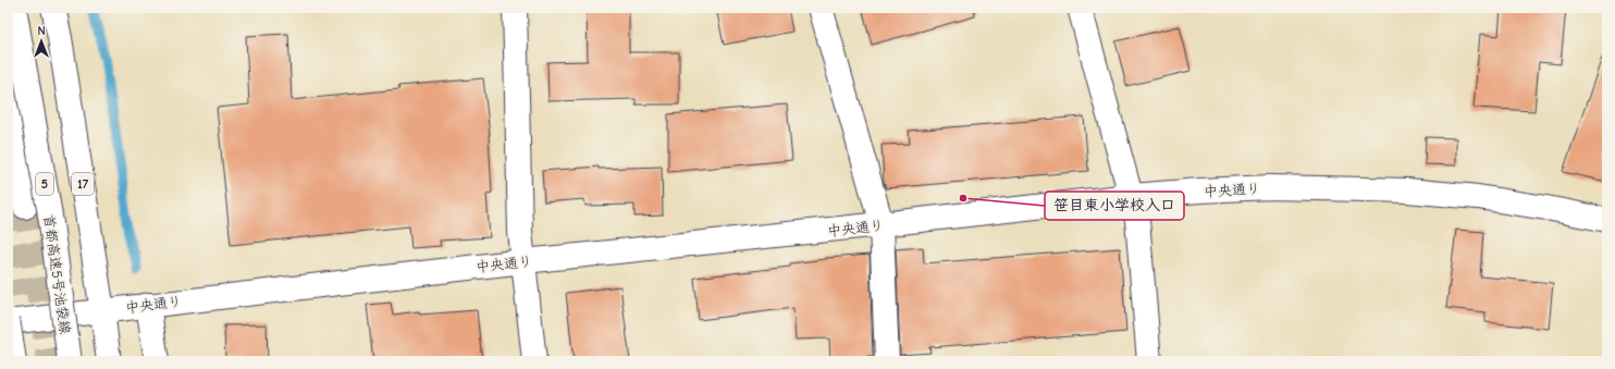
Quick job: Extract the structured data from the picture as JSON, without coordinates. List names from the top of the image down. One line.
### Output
{"streets":{"main road":["5","17","中央通り","首都高速5号池袋線"]},"crossings":[["17","中央通り"]],"places":["笹目東小学校入口"],"north":"top"}
